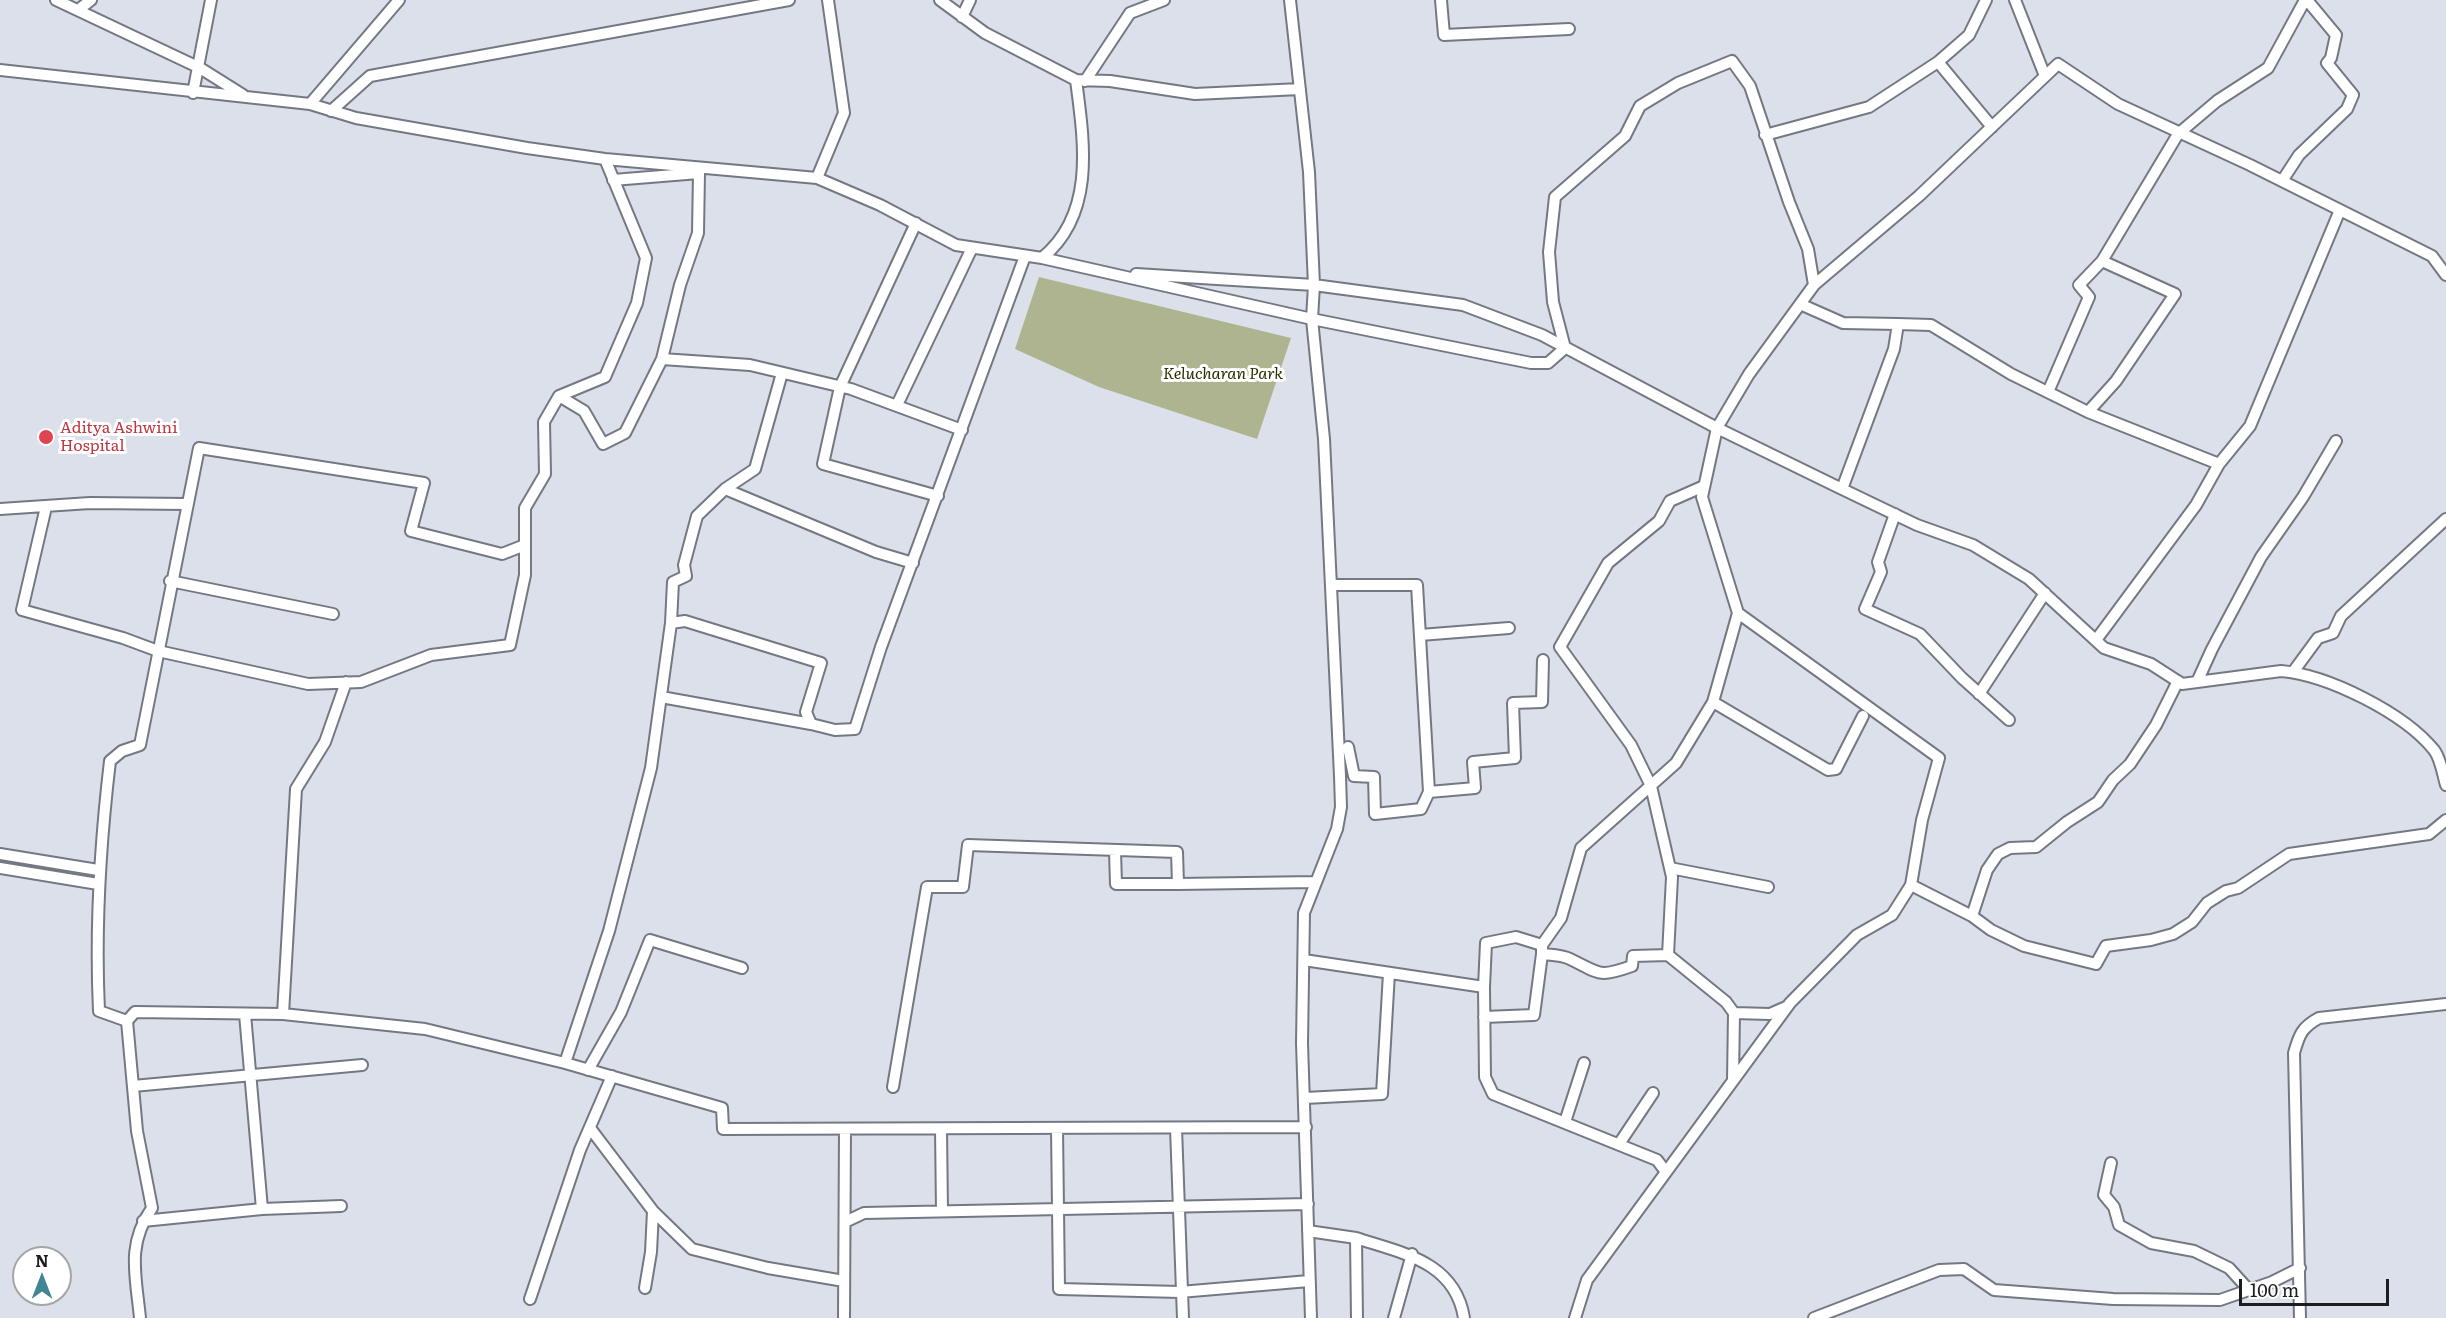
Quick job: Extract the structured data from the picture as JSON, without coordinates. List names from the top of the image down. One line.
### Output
{"parks":["Kelucharan Park"],"places":["Aditya Ashwini Hospital"],"scale_bar":"100 m","north":"top"}
